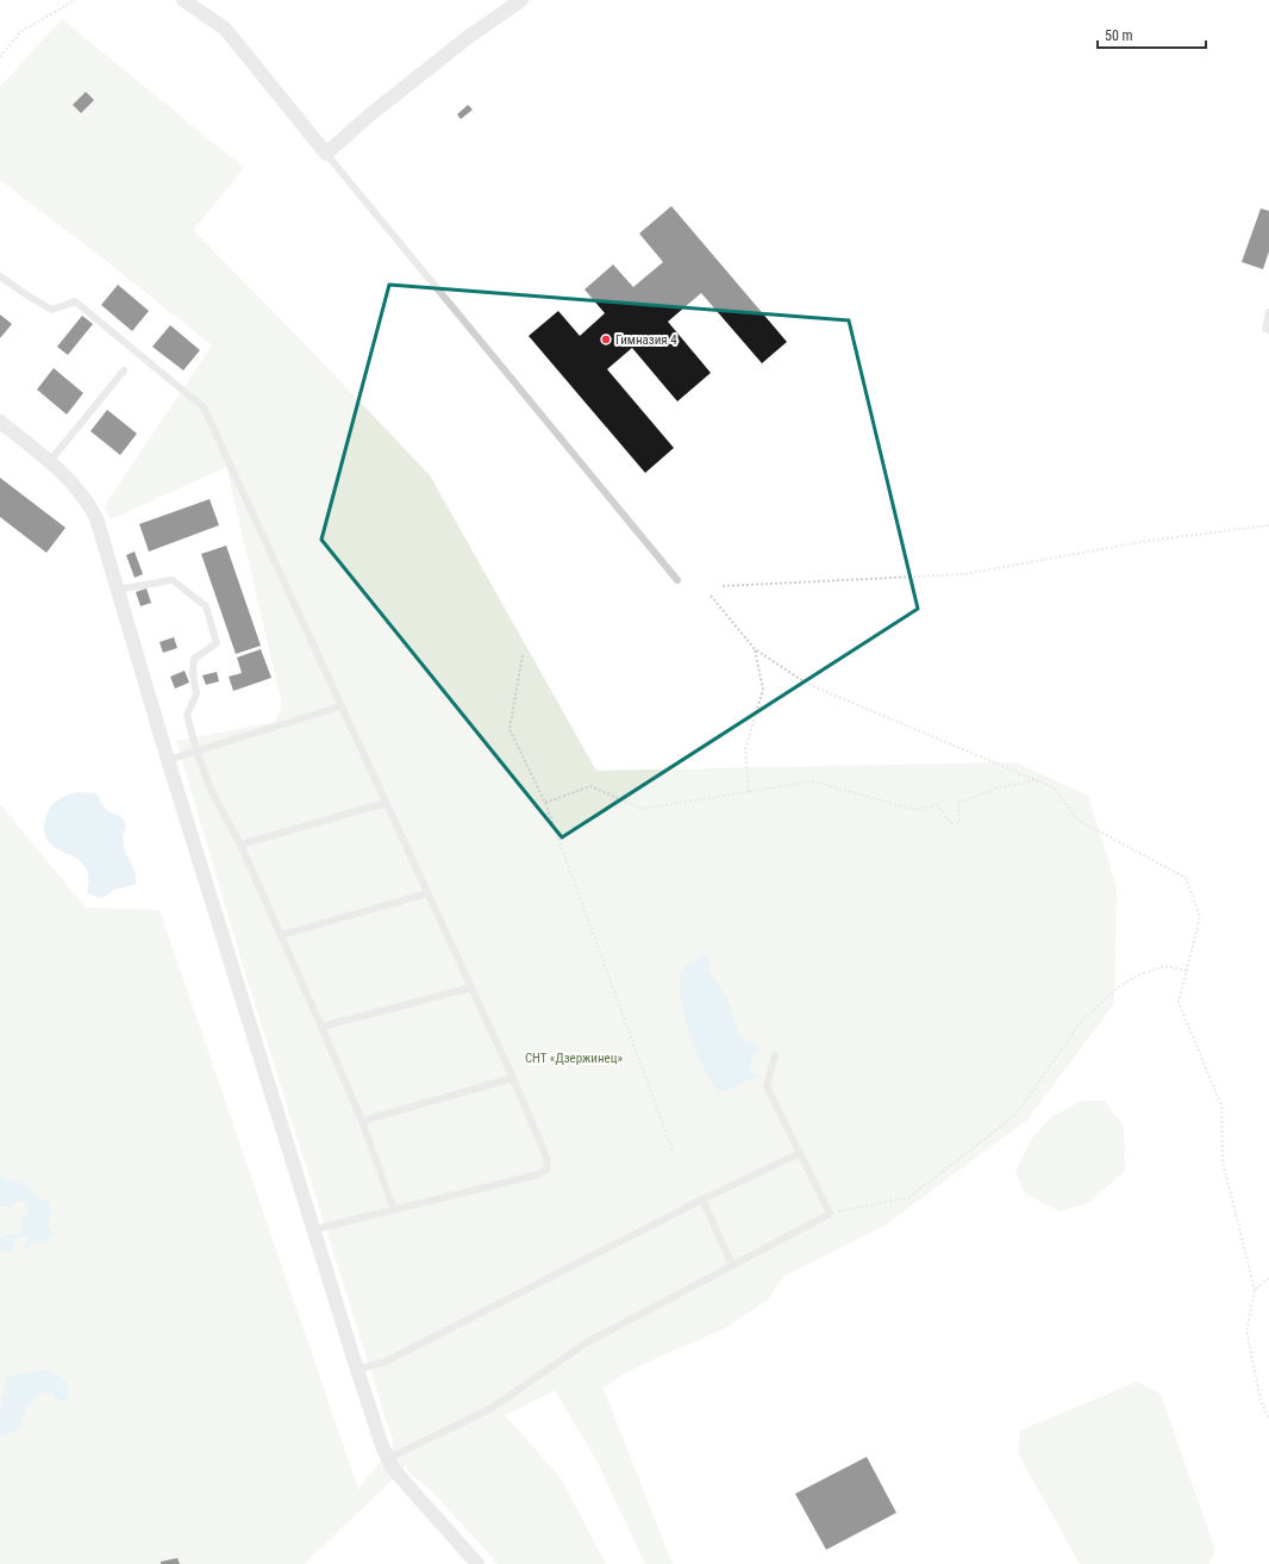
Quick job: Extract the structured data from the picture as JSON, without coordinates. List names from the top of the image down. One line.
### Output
{"parks":["СНТ «Дзержинец»"],"places":["Гимназия 4"],"scale_bar":"50 m"}
